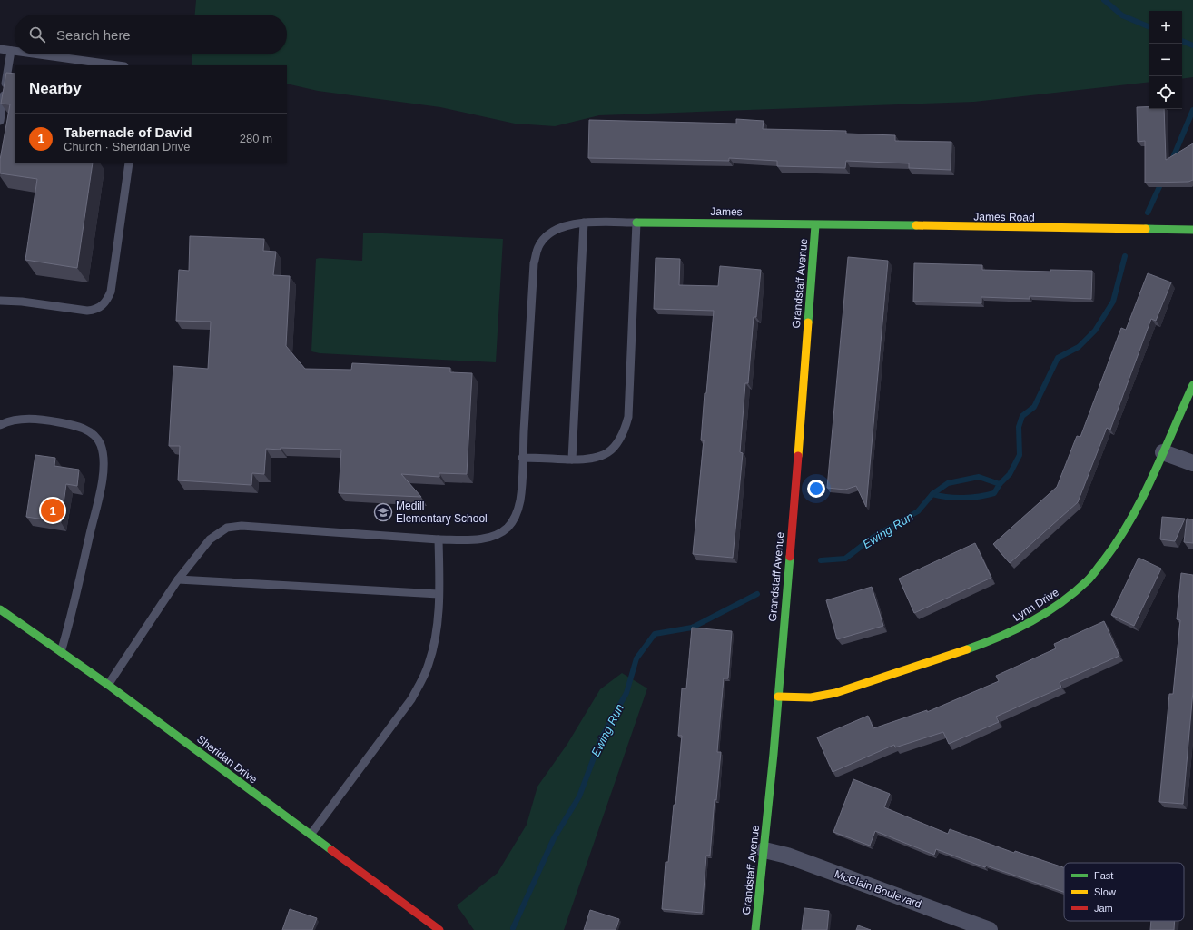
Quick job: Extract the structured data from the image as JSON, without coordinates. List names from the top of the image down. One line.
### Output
{"streets":{"street":["James","James Road","Grandstaff Avenue","Lynn Drive","Sheridan Drive","McClain Boulevard"]},"crossings":[["James","James Road"],["James","Grandstaff Avenue"],["James Road","Grandstaff Avenue"],["Grandstaff Avenue","Lynn Drive"],["Grandstaff Avenue","McClain Boulevard"]],"water":["Ewing Run"],"places":{"school or university":["Medill Elementary School"]},"legend":["Fast","Slow","Jam"],"page":{"map_buttons":["+","−"],"search":"Search here","heading":"Nearby","list":[{"mark":"1","name":"Tabernacle of David","note":"Church · Sheridan Drive","value":"280 m"}],"pins":"1"}}
